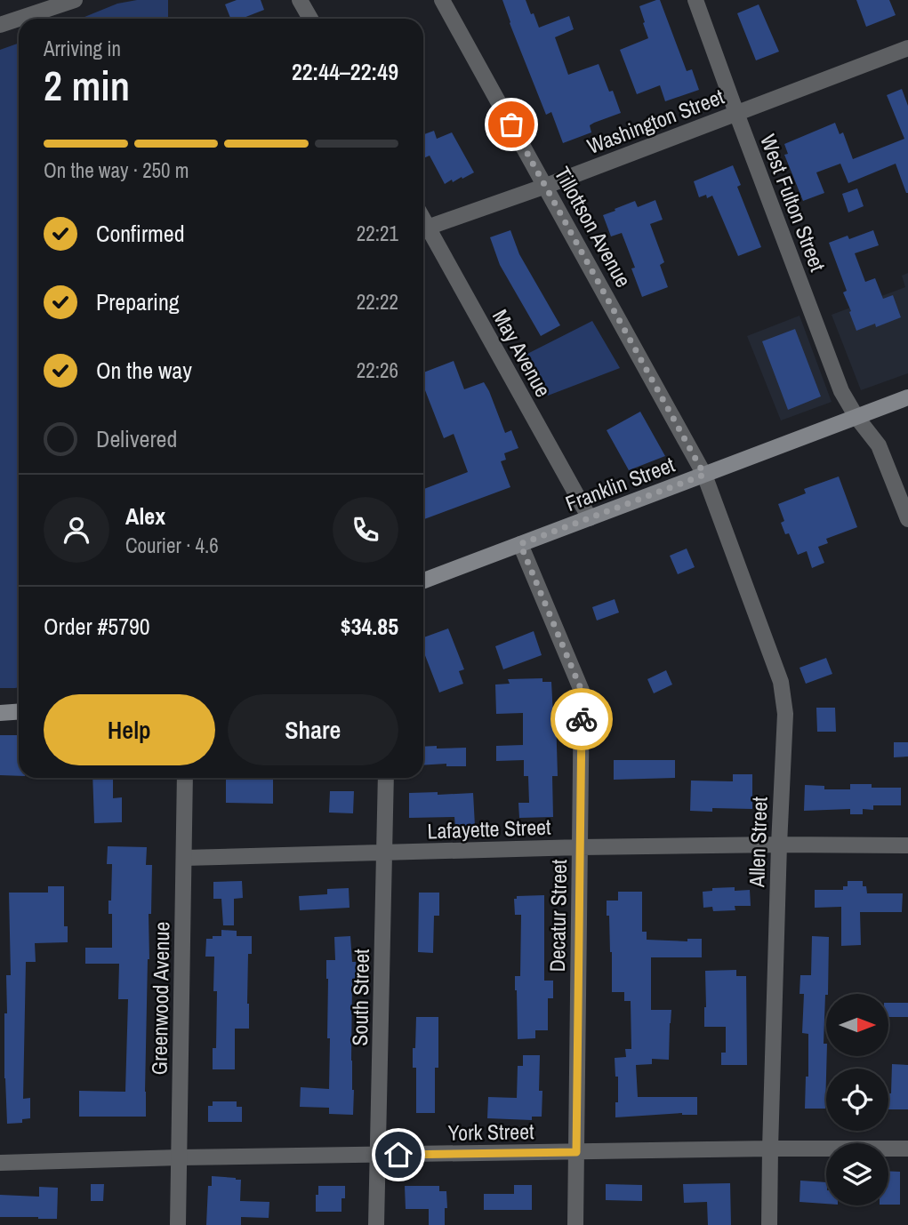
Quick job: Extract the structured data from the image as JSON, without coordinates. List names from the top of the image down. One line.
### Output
{"streets":{"main road":["Franklin Street"],"street":["Washington Street","West Fulton Street","Tillottson Avenue","May Avenue","Lafayette Street","Allen Street","Decatur Street","South Street","Greenwood Avenue","York Street"]},"crossings":[["Washington Street","West Fulton Street"],["Washington Street","Tillottson Avenue"],["West Fulton Street","Franklin Street"],["Tillottson Avenue","Franklin Street"],["Tillottson Avenue","Allen Street"],["May Avenue","Franklin Street"],["Franklin Street","Allen Street"],["Franklin Street","Decatur Street"],["Lafayette Street","Allen Street"],["Lafayette Street","Decatur Street"],["Lafayette Street","South Street"],["Lafayette Street","Greenwood Avenue"],["Allen Street","York Street"],["Decatur Street","York Street"],["South Street","York Street"],["Greenwood Avenue","York Street"]],"north":"right","page":{"heading":["2 min","Arriving in","22:44–22:49"],"panel":["Alex","Courier · 4.6","Order #5790","$34.85"],"bar":"On the way · 250 m","list":[["Confirmed","22:21"],["Preparing","22:22"],["On the way","22:26"],"Delivered"],"buttons":["Help","Share"]}}
